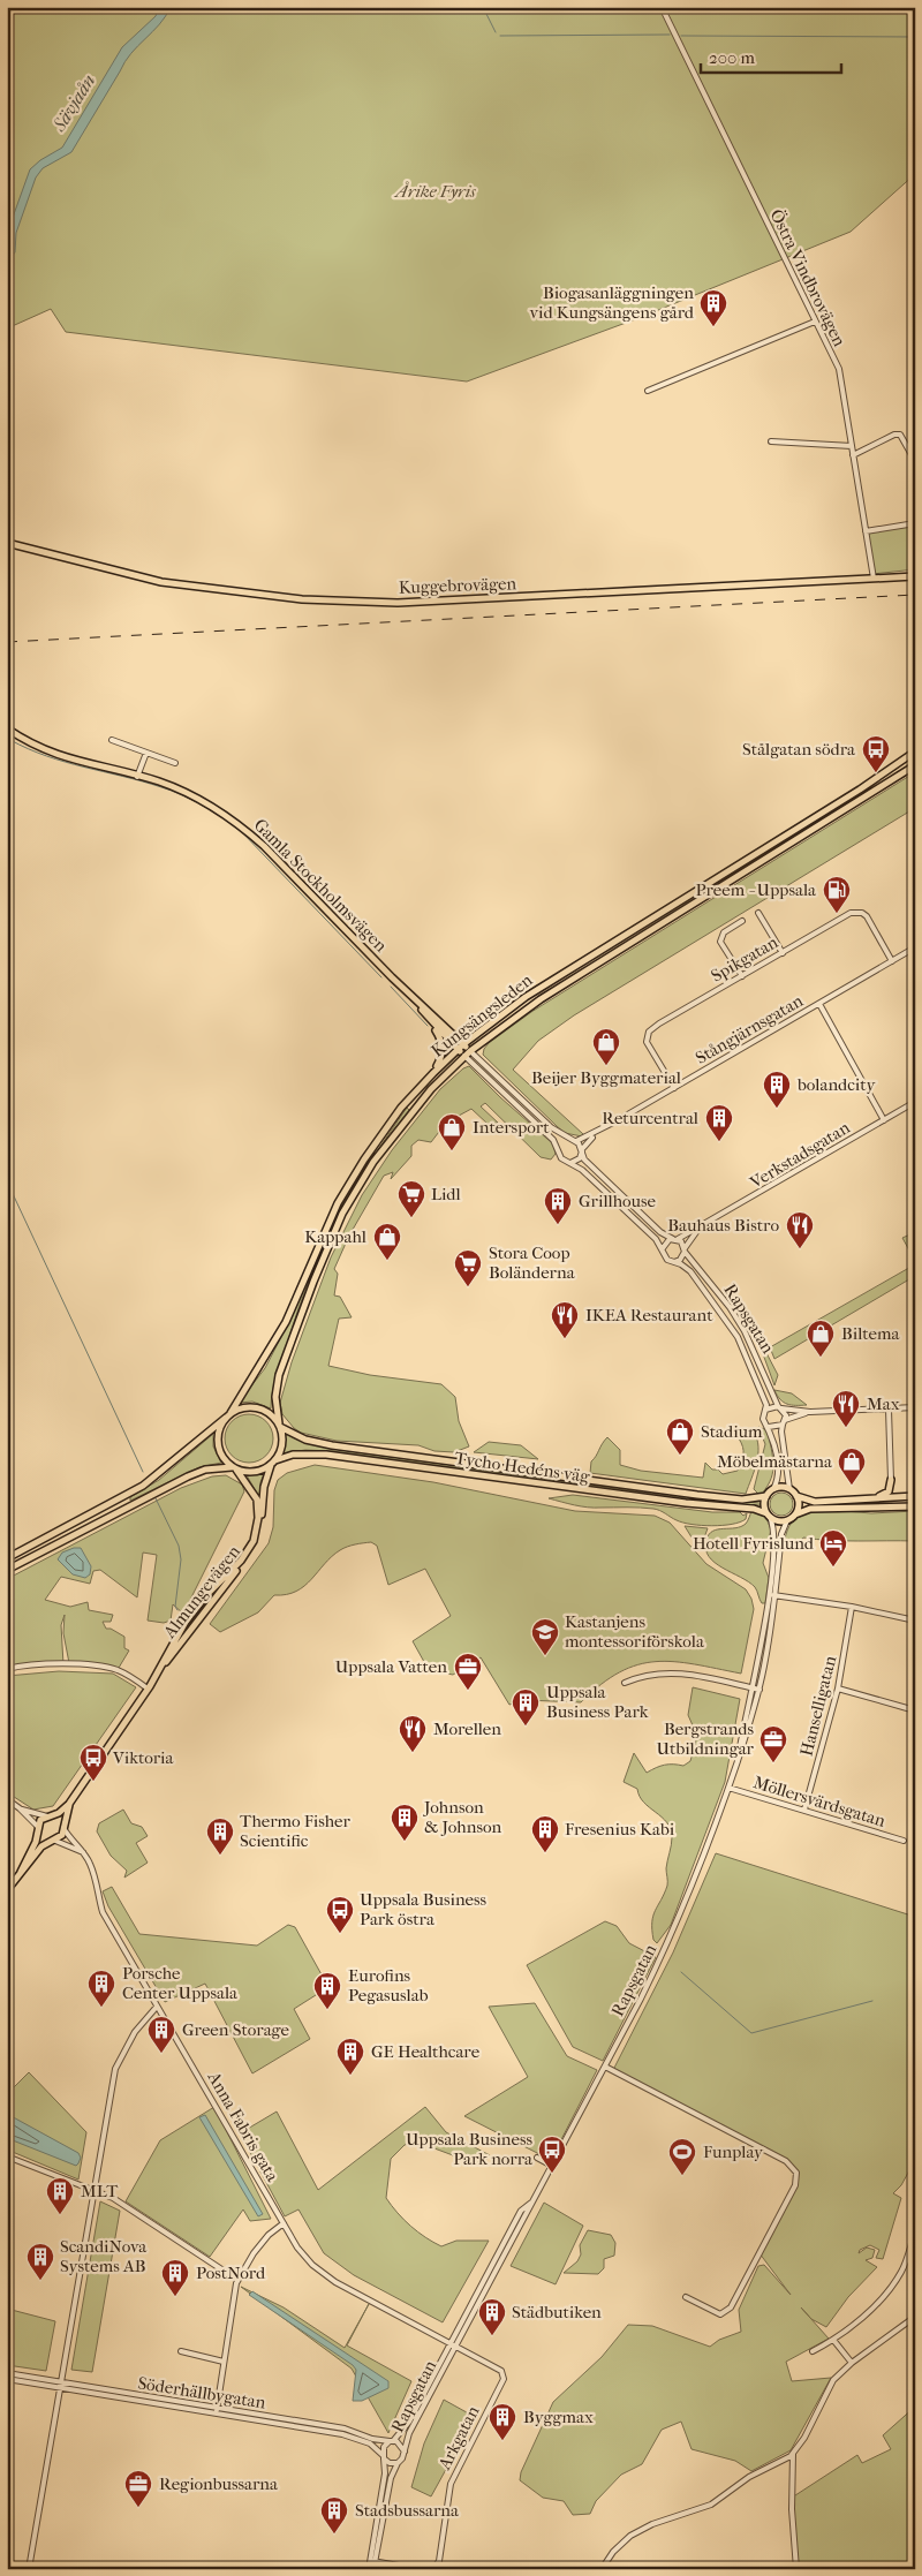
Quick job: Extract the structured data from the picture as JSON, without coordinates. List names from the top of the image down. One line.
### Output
{"streets":{"main road":["Kuggebrovägen","Gamla Stockholmsvägen","Kungsängsleden","Tycho Hedéns väg","Almungevägen"],"street":["Östra Vindbrovägen","Spikgatan","Stångjärnsgatan","Verkstadsgatan","Rapsgatan","Hanselligatan","Möllersvärdsgatan","Anna Fabris gata","Söderhällbygatan","Arkgatan"]},"crossings":[["Östra Vindbrovägen","Kuggebrovägen"],["Gamla Stockholmsvägen","Kungsängsleden"],["Spikgatan","Stångjärnsgatan"],["Kungsängsleden","Tycho Hedéns väg"],["Kungsängsleden","Almungevägen"],["Verkstadsgatan","Rapsgatan"],["Rapsgatan","Tycho Hedéns väg"],["Rapsgatan","Möllersvärdsgatan"],["Rapsgatan","Anna Fabris gata"],["Rapsgatan","Söderhällbygatan"],["Rapsgatan","Arkgatan"],["Tycho Hedéns väg","Almungevägen"],["Almungevägen","Anna Fabris gata"],["Hanselligatan","Möllersvärdsgatan"],["Anna Fabris gata","Arkgatan"]],"water":["Sävjaån"],"parks":["Årike Fyris"],"places":{"building":["Biogasanläggningen vid Kungsängens gård","bolandcity","Returcentral","Grillhouse","Uppsala Business Park","Johnson & Johnson","Fresenius Kabi","Thermo Fisher Scientific","Porsche Center Uppsala","Eurofins Pegasuslab","Green Storage","GE Healthcare","MLT","ScandiNova Systems AB","PostNord","Städbutiken","Byggmax","Stadsbussarna"],"bus stop":["Stålgatan södra","Viktoria","Uppsala Business Park östra","Uppsala Business Park norra"],"fuel station":["Preem - Uppsala"],"shop":["Beijer Byggmaterial","Intersport","Kappahl","Biltema","Stadium","Möbelmästarna"],"supermarket":["Lidl","Stora Coop Boländerna"],"restaurant":["Bauhaus Bistro","IKEA Restaurant","Max","Morellen"],"hotel":["Hotell Fyrislund"],"school or university":["Kastanjens montessoriförskola"],"office":["Uppsala Vatten","Bergstrands Utbildningar","Regionbussarna"],"sports":["Funplay"]},"scale_bar":"200 m"}
